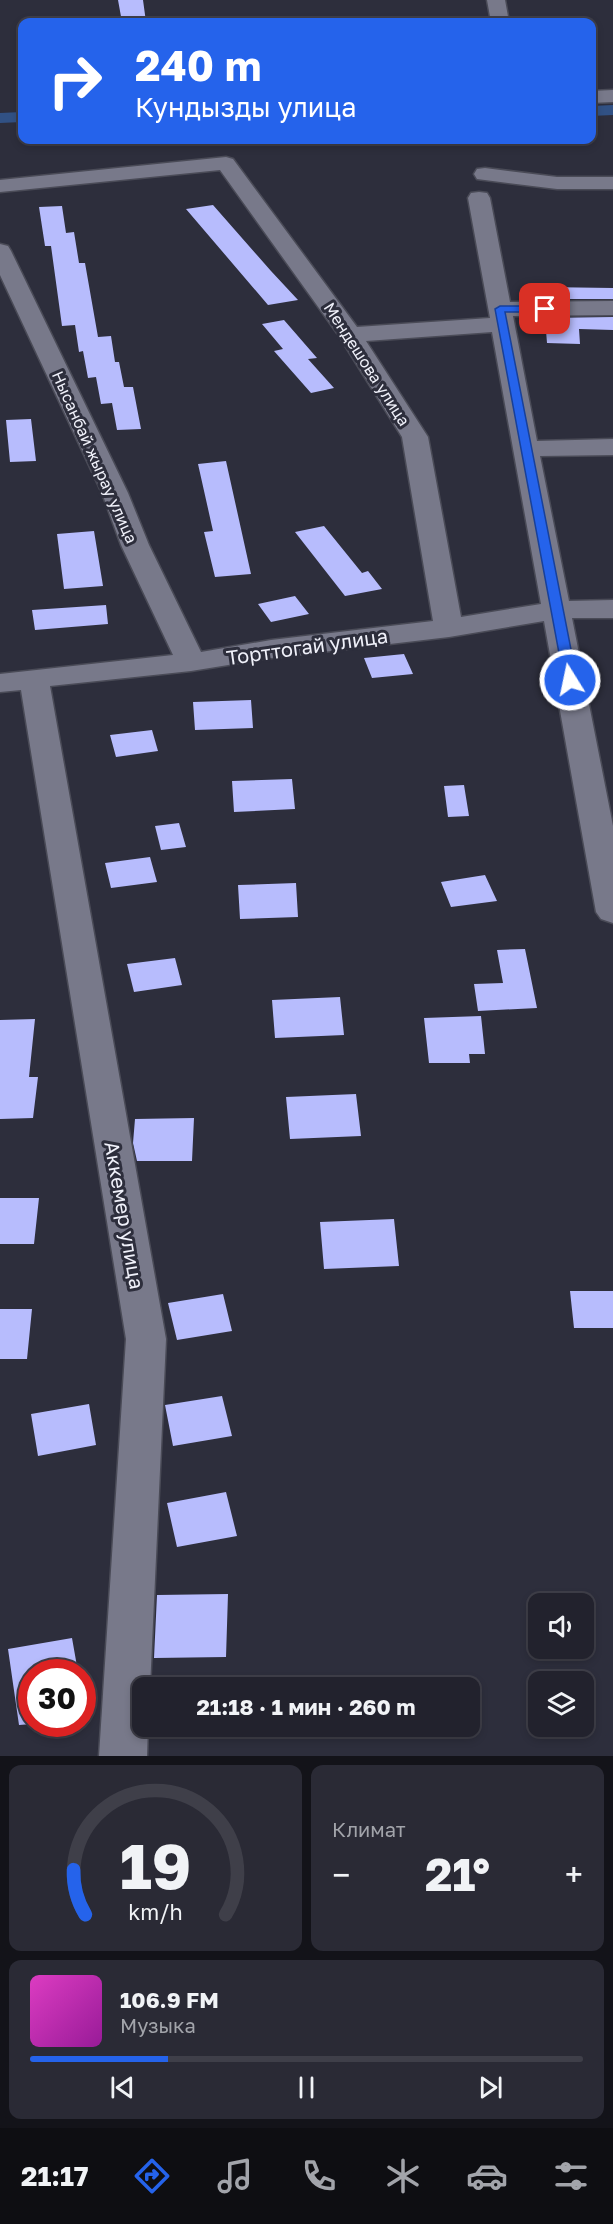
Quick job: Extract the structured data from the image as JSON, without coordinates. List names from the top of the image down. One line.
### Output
{"streets":{"street":["Мендешова улица","Нысанбай жырау улица","Торттогай улица","Аккемер улица"]},"crossings":[["Мендешова улица","Торттогай улица"],["Нысанбай жырау улица","Торттогай улица"],["Торттогай улица","Аккемер улица"]],"page":{"turn":["240 m","Кундызды улица"],"limit":"30","trip":"21:18 · 1 мин · 260 m","tile":"Климат","heat":["−","21°","+"],"song":["106.9 FM","Музыка"],"tabs":"21:17","gauge":["19","km/h"]}}
